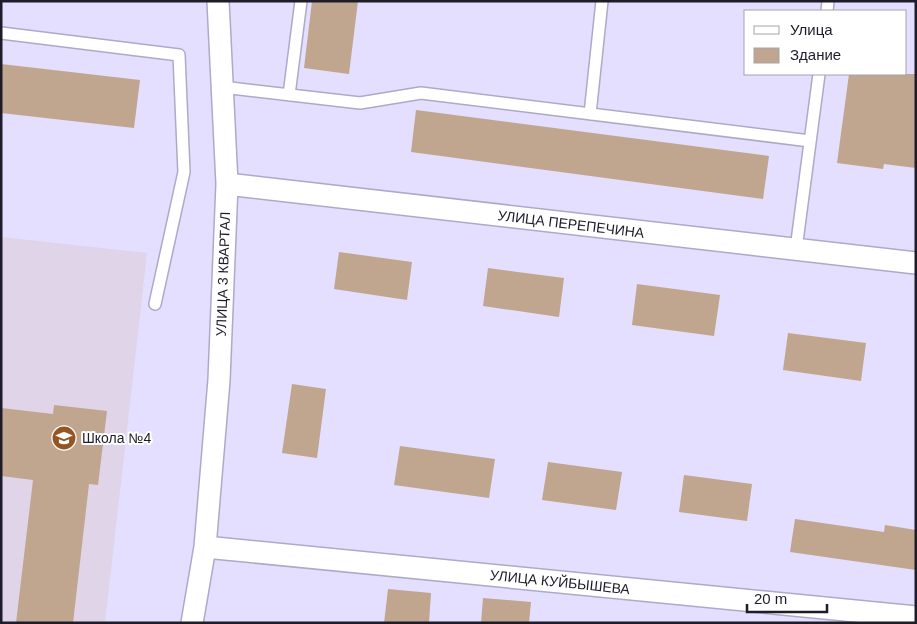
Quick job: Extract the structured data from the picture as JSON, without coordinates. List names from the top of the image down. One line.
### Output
{"streets":{"street":["УЛИЦА ПЕРЕПЕЧИНА","УЛИЦА 3 КВАРТАЛ","УЛИЦА КУЙБЫШЕВА"]},"crossings":[["УЛИЦА ПЕРЕПЕЧИНА","УЛИЦА 3 КВАРТАЛ"],["УЛИЦА 3 КВАРТАЛ","УЛИЦА КУЙБЫШЕВА"]],"places":{"school or university":["Школа №4"]},"legend":["Улица","Здание"],"scale_bar":"20 m"}
